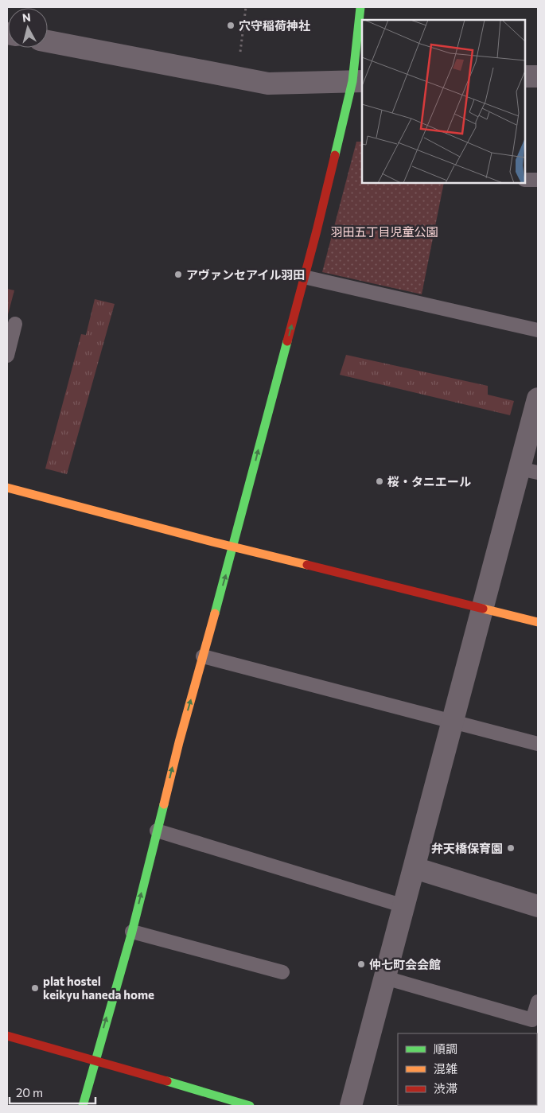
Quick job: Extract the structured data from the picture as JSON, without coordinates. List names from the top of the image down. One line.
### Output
{"parks":["羽田五丁目児童公園"],"places":["穴守稲荷神社","アヴァンセアイル羽田","桜・タニエール","弁天橋保育園","仲七町会会館","plat hostel keikyu haneda home"],"legend":["順調","混雑","渋滞"],"scale_bar":"20 m","north":"top"}
